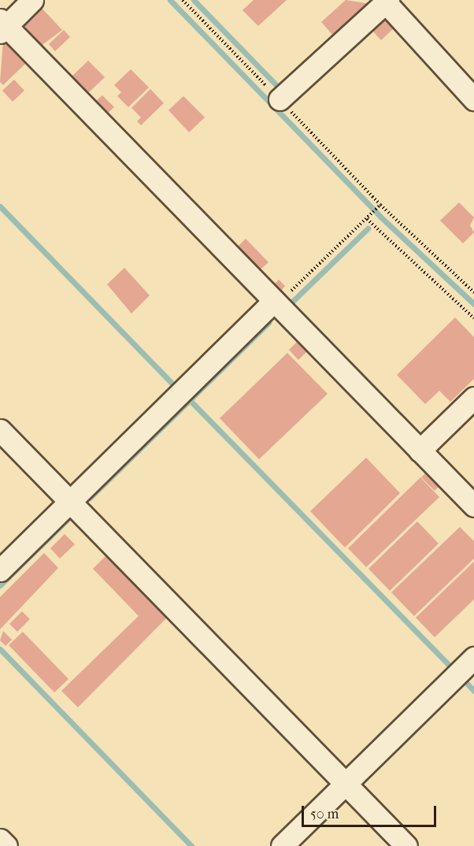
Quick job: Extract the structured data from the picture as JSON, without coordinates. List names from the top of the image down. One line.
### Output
{"scale_bar":"50 m"}
